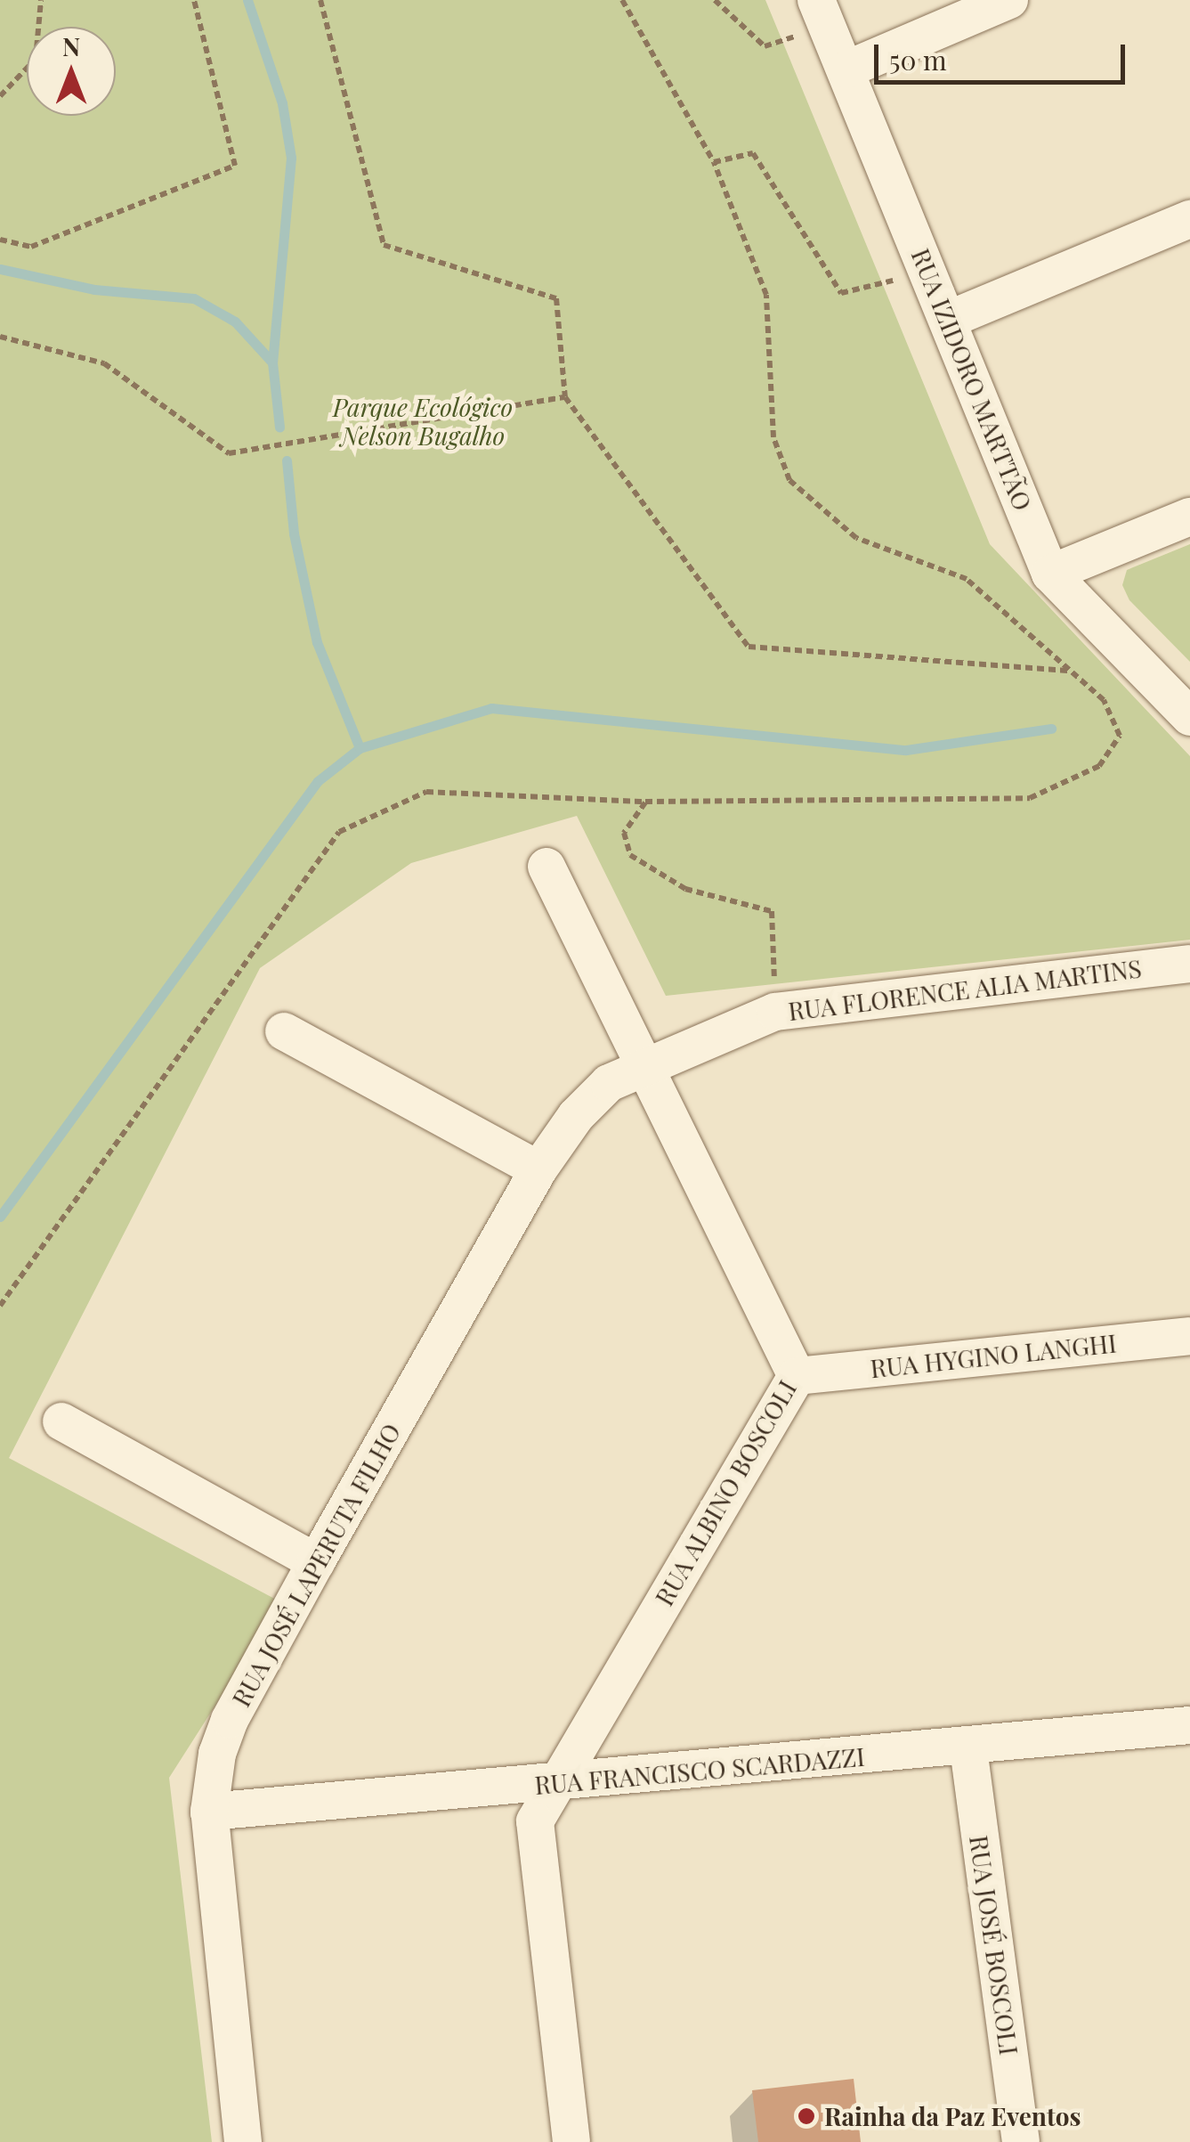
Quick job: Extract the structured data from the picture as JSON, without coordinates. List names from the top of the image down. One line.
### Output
{"streets":{"street":["RUA IZIDORO MARTTÃO","RUA FLORENCE ALIA MARTINS","RUA HYGINO LANGHI","RUA ALBINO BOSCOLI","RUA JOSÉ LAPERUTA FILHO","RUA FRANCISCO SCARDAZZI","RUA JOSÉ BOSCOLI"]},"crossings":[["RUA FLORENCE ALIA MARTINS","RUA ALBINO BOSCOLI"],["RUA FLORENCE ALIA MARTINS","RUA JOSÉ LAPERUTA FILHO"],["RUA HYGINO LANGHI","RUA ALBINO BOSCOLI"],["RUA ALBINO BOSCOLI","RUA JOSÉ LAPERUTA FILHO"],["RUA ALBINO BOSCOLI","RUA FRANCISCO SCARDAZZI"],["RUA JOSÉ LAPERUTA FILHO","RUA FRANCISCO SCARDAZZI"],["RUA FRANCISCO SCARDAZZI","RUA JOSÉ BOSCOLI"]],"parks":["Parque Ecológico Nelson Bugalho"],"places":["Rainha da Paz Eventos"],"scale_bar":"50 m","north":"top"}
